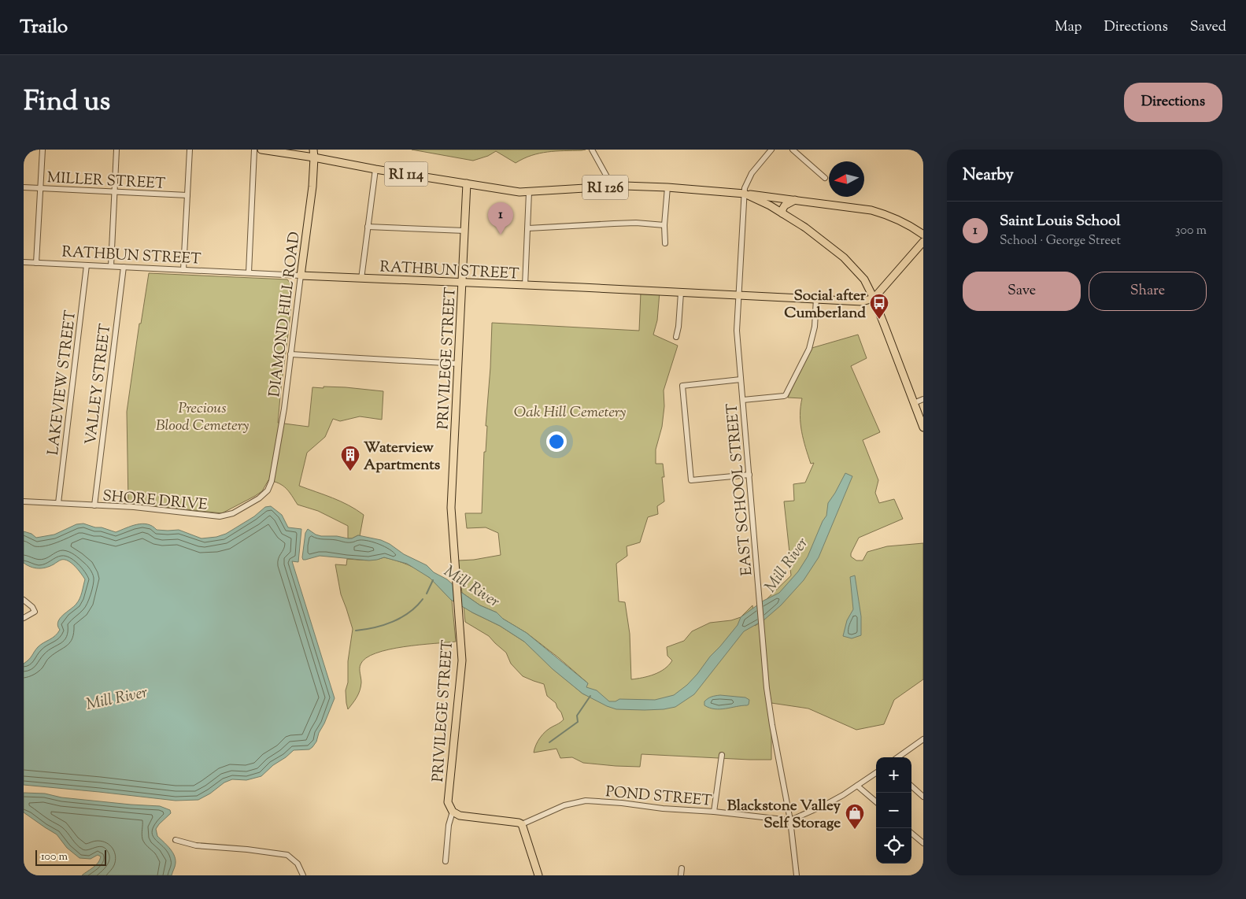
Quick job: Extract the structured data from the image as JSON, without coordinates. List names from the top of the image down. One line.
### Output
{"streets":{"main road":["RI 114","RI 126","RATHBUN STREET","DIAMOND HILL ROAD","PRIVILEGE STREET"],"street":["MILLER STREET","LAKEVIEW STREET","VALLEY STREET","EAST SCHOOL STREET","SHORE DRIVE","POND STREET"]},"crossings":[["RI 114","RI 126"],["RI 114","DIAMOND HILL ROAD"],["RI 114","PRIVILEGE STREET"],["RI 126","RATHBUN STREET"],["RI 126","PRIVILEGE STREET"],["RI 126","EAST SCHOOL STREET"],["RATHBUN STREET","DIAMOND HILL ROAD"],["RATHBUN STREET","PRIVILEGE STREET"],["RATHBUN STREET","LAKEVIEW STREET"],["RATHBUN STREET","VALLEY STREET"],["RATHBUN STREET","EAST SCHOOL STREET"],["DIAMOND HILL ROAD","SHORE DRIVE"],["LAKEVIEW STREET","SHORE DRIVE"],["VALLEY STREET","SHORE DRIVE"],["EAST SCHOOL STREET","POND STREET"]],"water":["Mill River"],"parks":["Precious Blood Cemetery","Oak Hill Cemetery"],"places":{"bus stop":["Social after Cumberland"],"building":["Waterview Apartments"],"shop":["Blackstone Valley Self Storage"]},"scale_bar":"100 m","north":"left","page":{"header":"Trailo","nav":["Map","Directions","Saved"],"title":"Find us","buttons":["Directions",["Save","Share"]],"heading":"Nearby","list":[{"mark":"1","name":"Saint Louis School","note":"School · George Street","value":"300 m"}],"pins":"1","map_buttons":["+","−"],"scale":"100 m"}}
